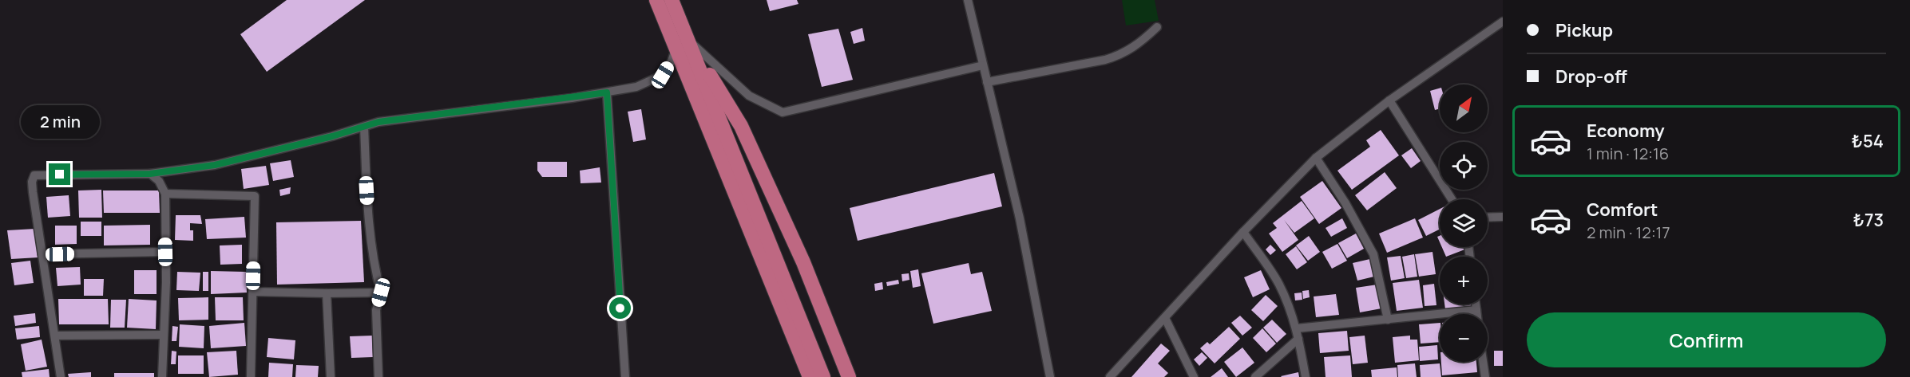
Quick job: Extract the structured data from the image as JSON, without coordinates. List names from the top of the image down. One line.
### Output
{"north":"top right","page":{"banner":["Pickup","Drop-off"],"map_buttons":["+","−"],"bubble":"2 min","list":[{"name":"Economy","note":"1 min · 12:16","value":"₺54"},{"name":"Comfort","note":"2 min · 12:17","value":"₺73"}],"buttons":"Confirm"}}
